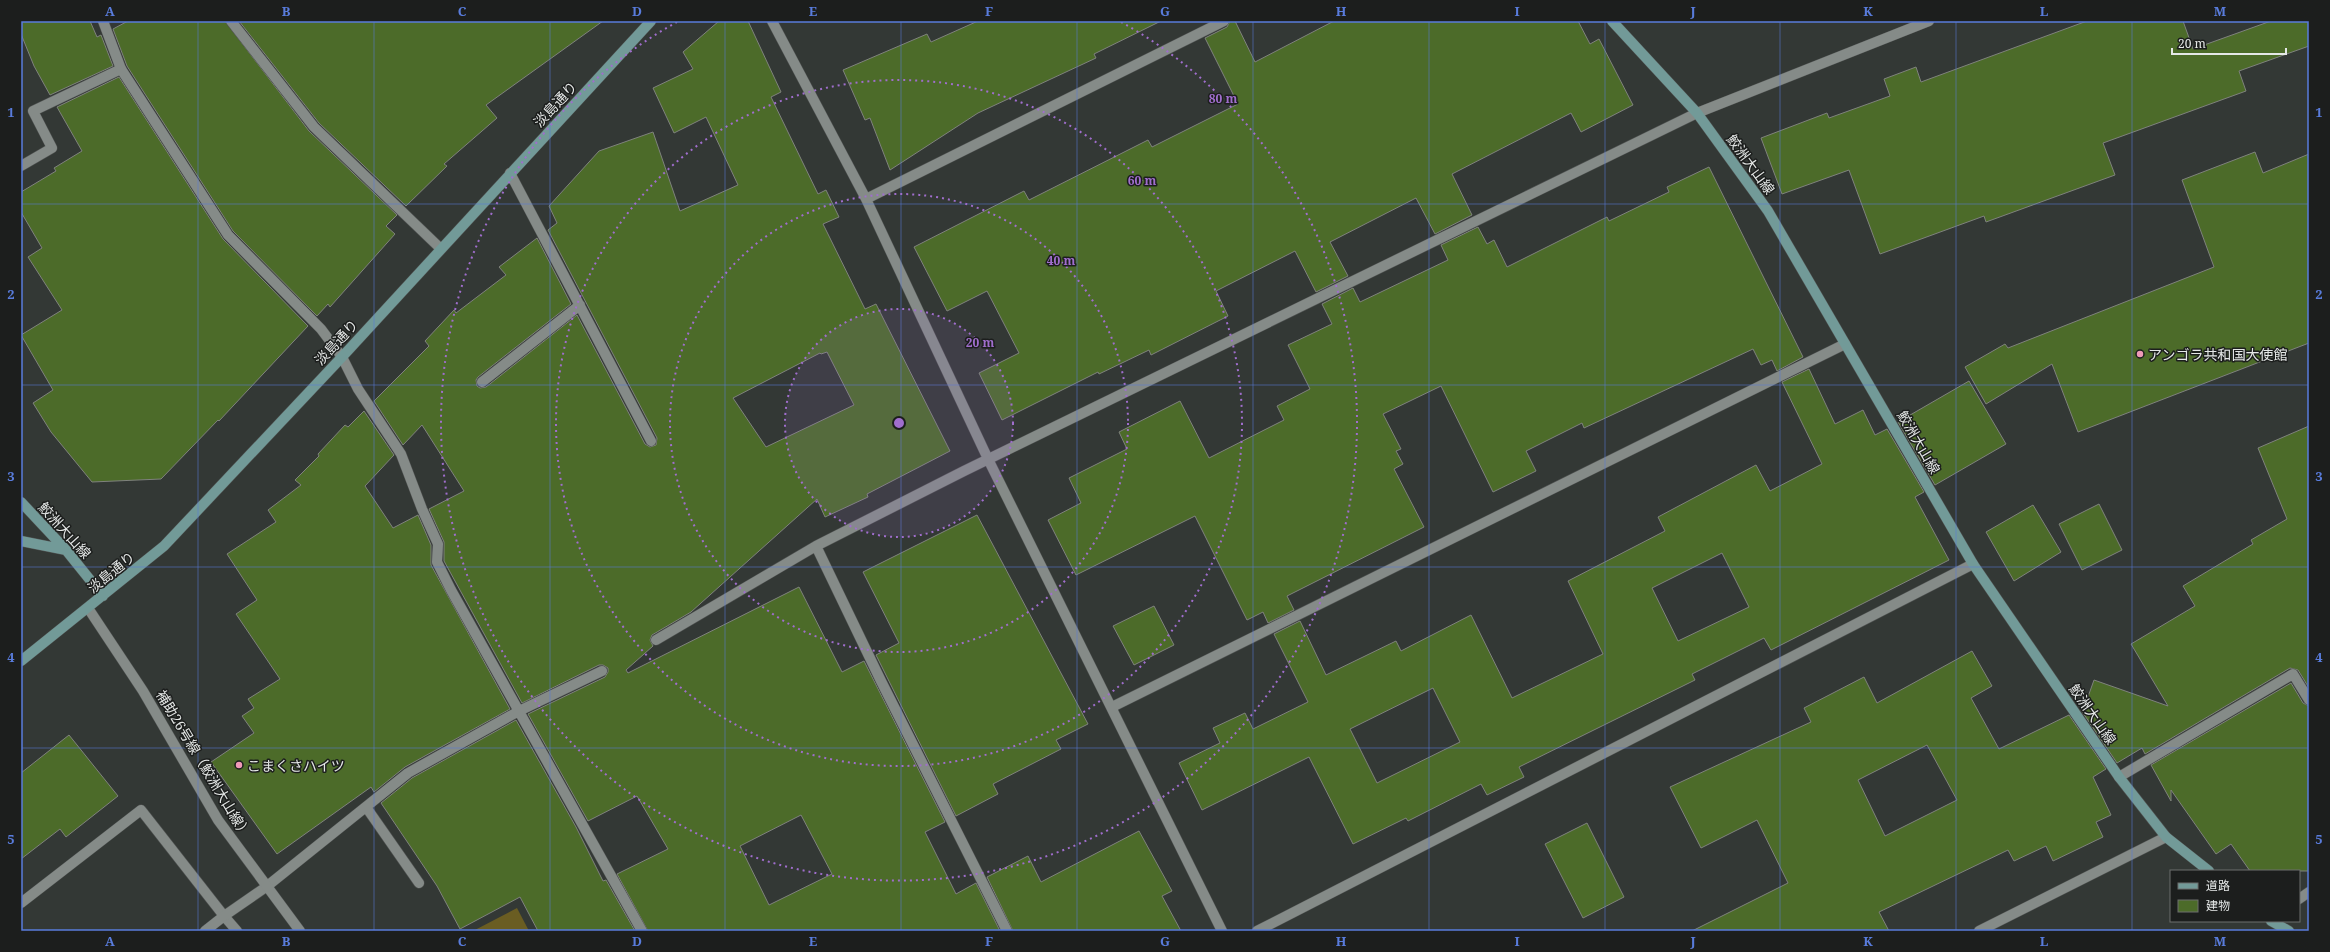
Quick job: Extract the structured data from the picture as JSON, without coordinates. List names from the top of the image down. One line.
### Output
{"streets":{"main road":["淡島通り","鮫洲大山線"],"street":["補助26号線（鮫洲大山線）"]},"crossings":[["淡島通り","鮫洲大山線"],["淡島通り","補助26号線（鮫洲大山線）"]],"places":["アンゴラ共和国大使館","こまくさハイツ"],"legend":["道路","建物"],"scale_bar":"20 m","grid":{"columns":["A","B","C","D","E","F","G","H","I","J","K","L","M"],"rows":["1","2","3","4","5"]},"rings":["80 m","60 m","40 m","20 m"]}
